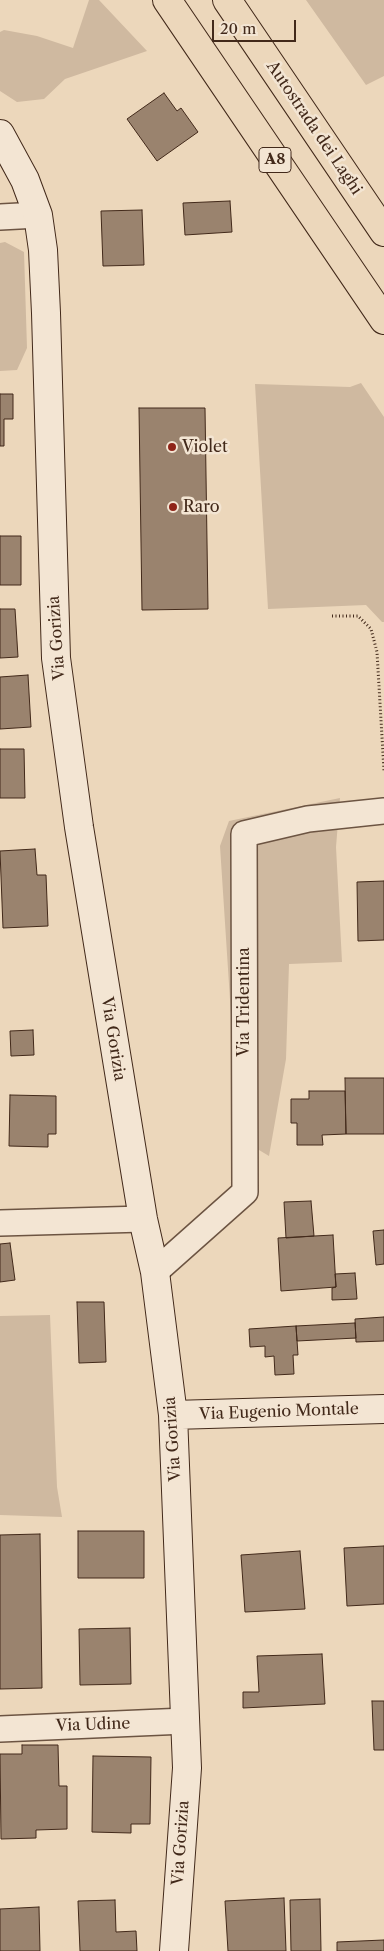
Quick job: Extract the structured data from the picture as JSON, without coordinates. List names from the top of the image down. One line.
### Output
{"streets":{"highway":["Autostrada dei Laghi","A8"],"street":["Via Gorizia","Via Tridentina","Via Eugenio Montale","Via Udine"]},"crossings":[["Via Gorizia","Via Tridentina"],["Via Gorizia","Via Eugenio Montale"],["Via Gorizia","Via Udine"]],"places":["Violet","Raro"],"scale_bar":"20 m"}
